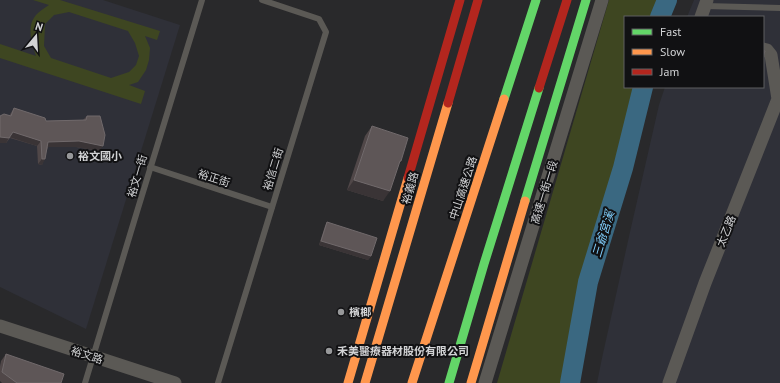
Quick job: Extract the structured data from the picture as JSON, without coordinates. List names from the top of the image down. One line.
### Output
{"streets":{"main road":["裕義路","中山高速公路"],"street":["高速一街一段","太乙路","裕文路"],"lane":["裕信二街","裕文一街","裕正街"]},"crossings":[["裕信二街","裕正街"],["裕文一街","裕正街"],["裕文一街","裕文路"]],"water":["三爺宮溪"],"places":["裕文國小","檳榔","禾美醫療器材股份有限公司"],"legend":["Fast","Slow","Jam"],"north":"top"}
